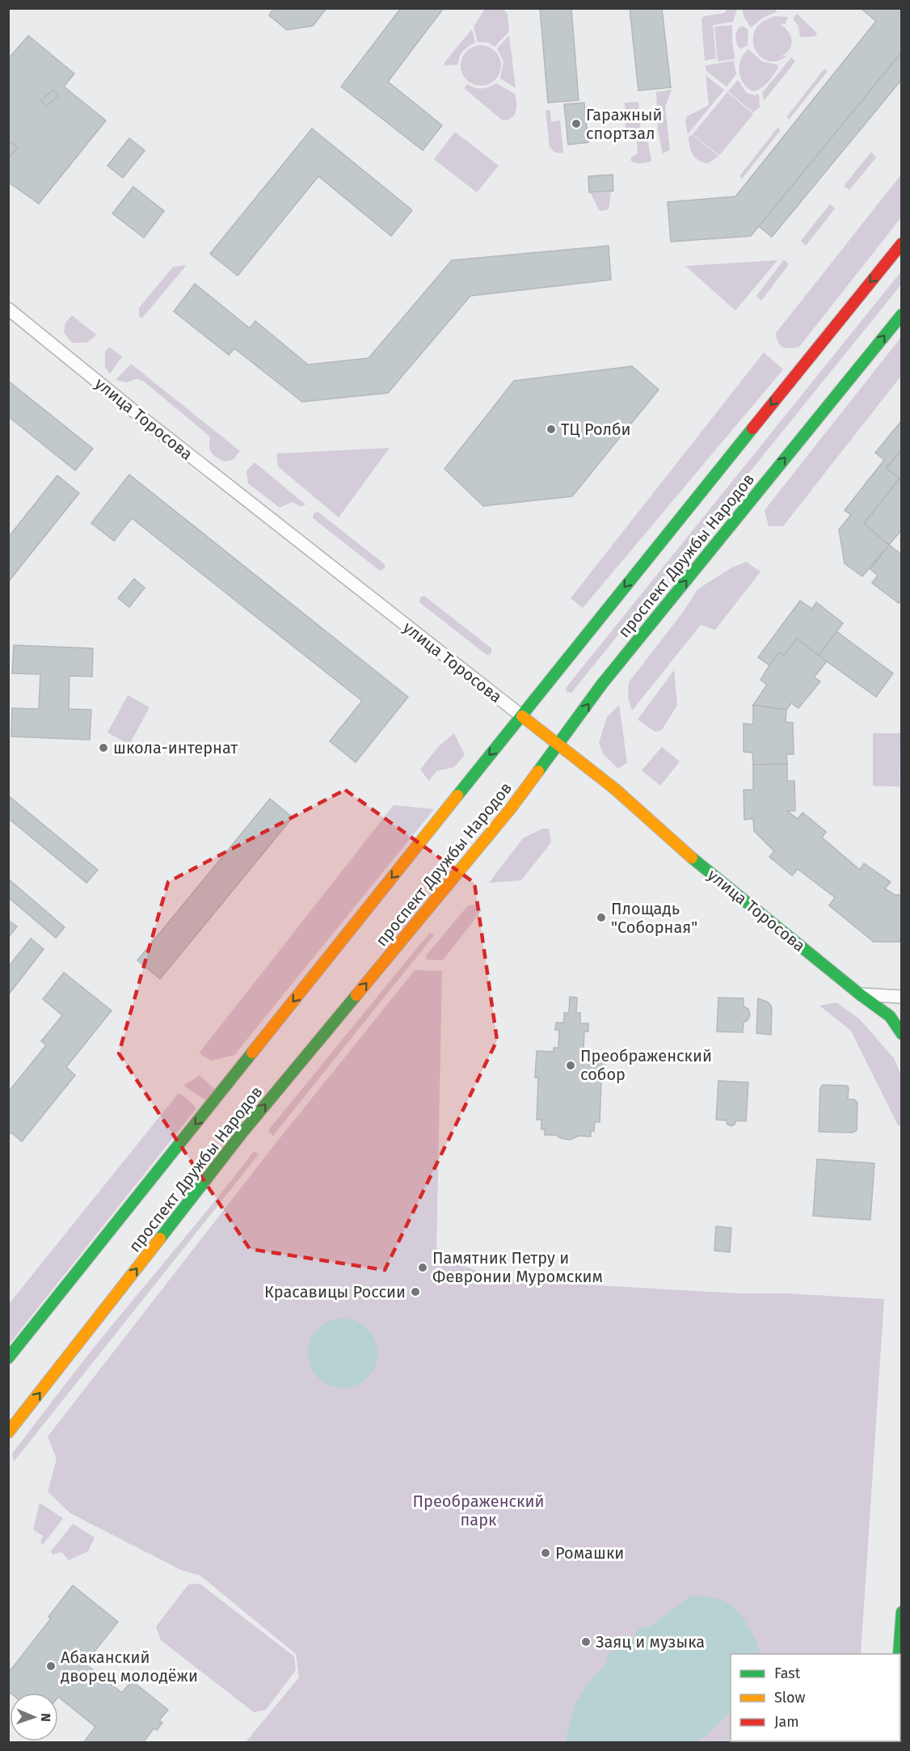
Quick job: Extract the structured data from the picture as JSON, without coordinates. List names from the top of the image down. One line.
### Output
{"streets":{"main road":["улица Торосова","проспект Дружбы Народов"]},"crossings":[["улица Торосова","проспект Дружбы Народов"]],"parks":["Преображенский парк"],"places":["Гаражный спортзал","ТЦ Ролби","школа-интернат","Площадь \"Соборная\"","Преображенский собор","Памятник Петру и Февронии Муромским","Красавицы России","Ромашки","Заяц и музыка","Абаканский дворец молодёжи"],"legend":["Fast","Slow","Jam"],"north":"right"}
